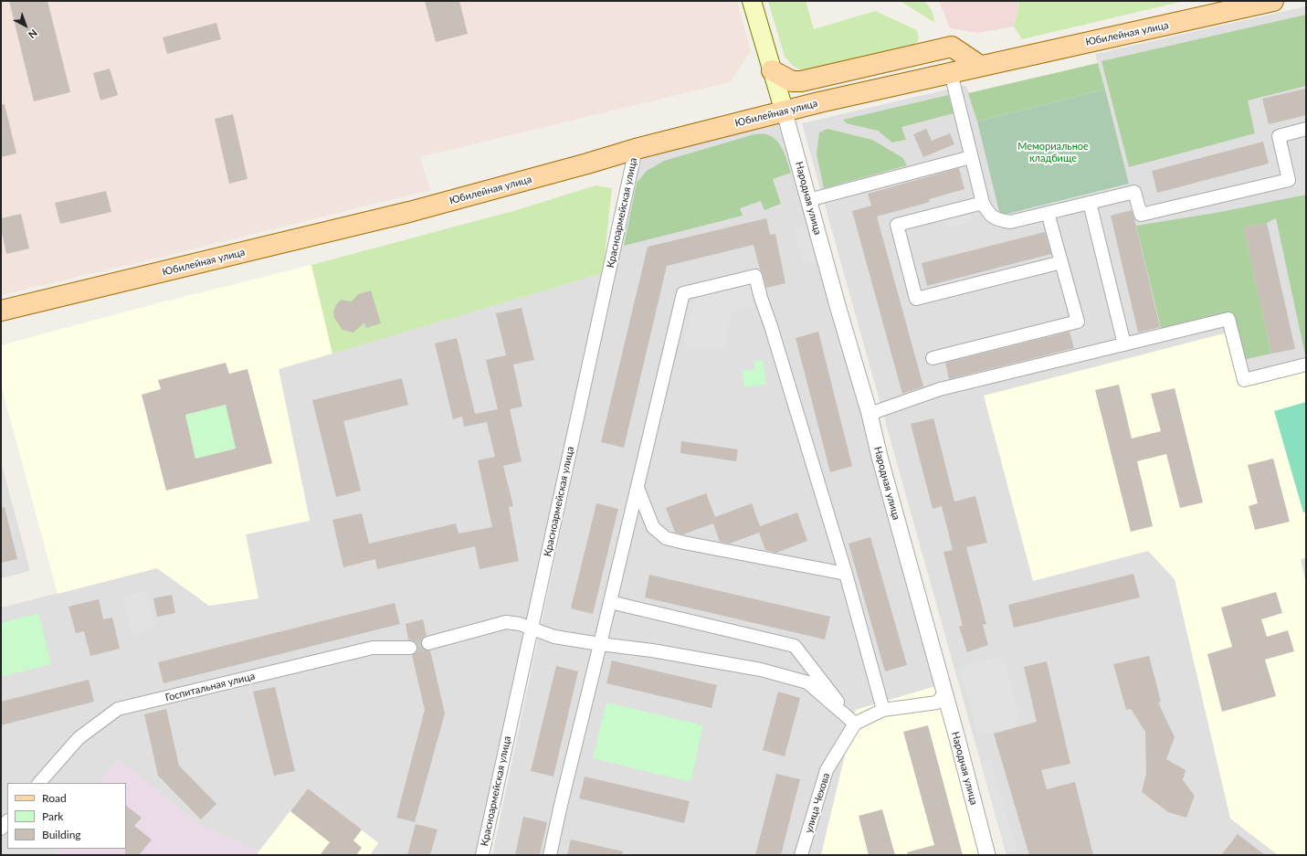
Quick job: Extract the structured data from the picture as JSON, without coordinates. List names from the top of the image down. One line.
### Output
{"streets":{"main road":["Юбилейная улица"],"street":["Народная улица","Красноармейская улица","Госпитальная улица","улица Чехова"]},"crossings":[["Юбилейная улица","Народная улица"],["Юбилейная улица","Красноармейская улица"]],"parks":["Мемориальное кладбище"],"legend":["Road","Park","Building"],"north":"bottom right"}
